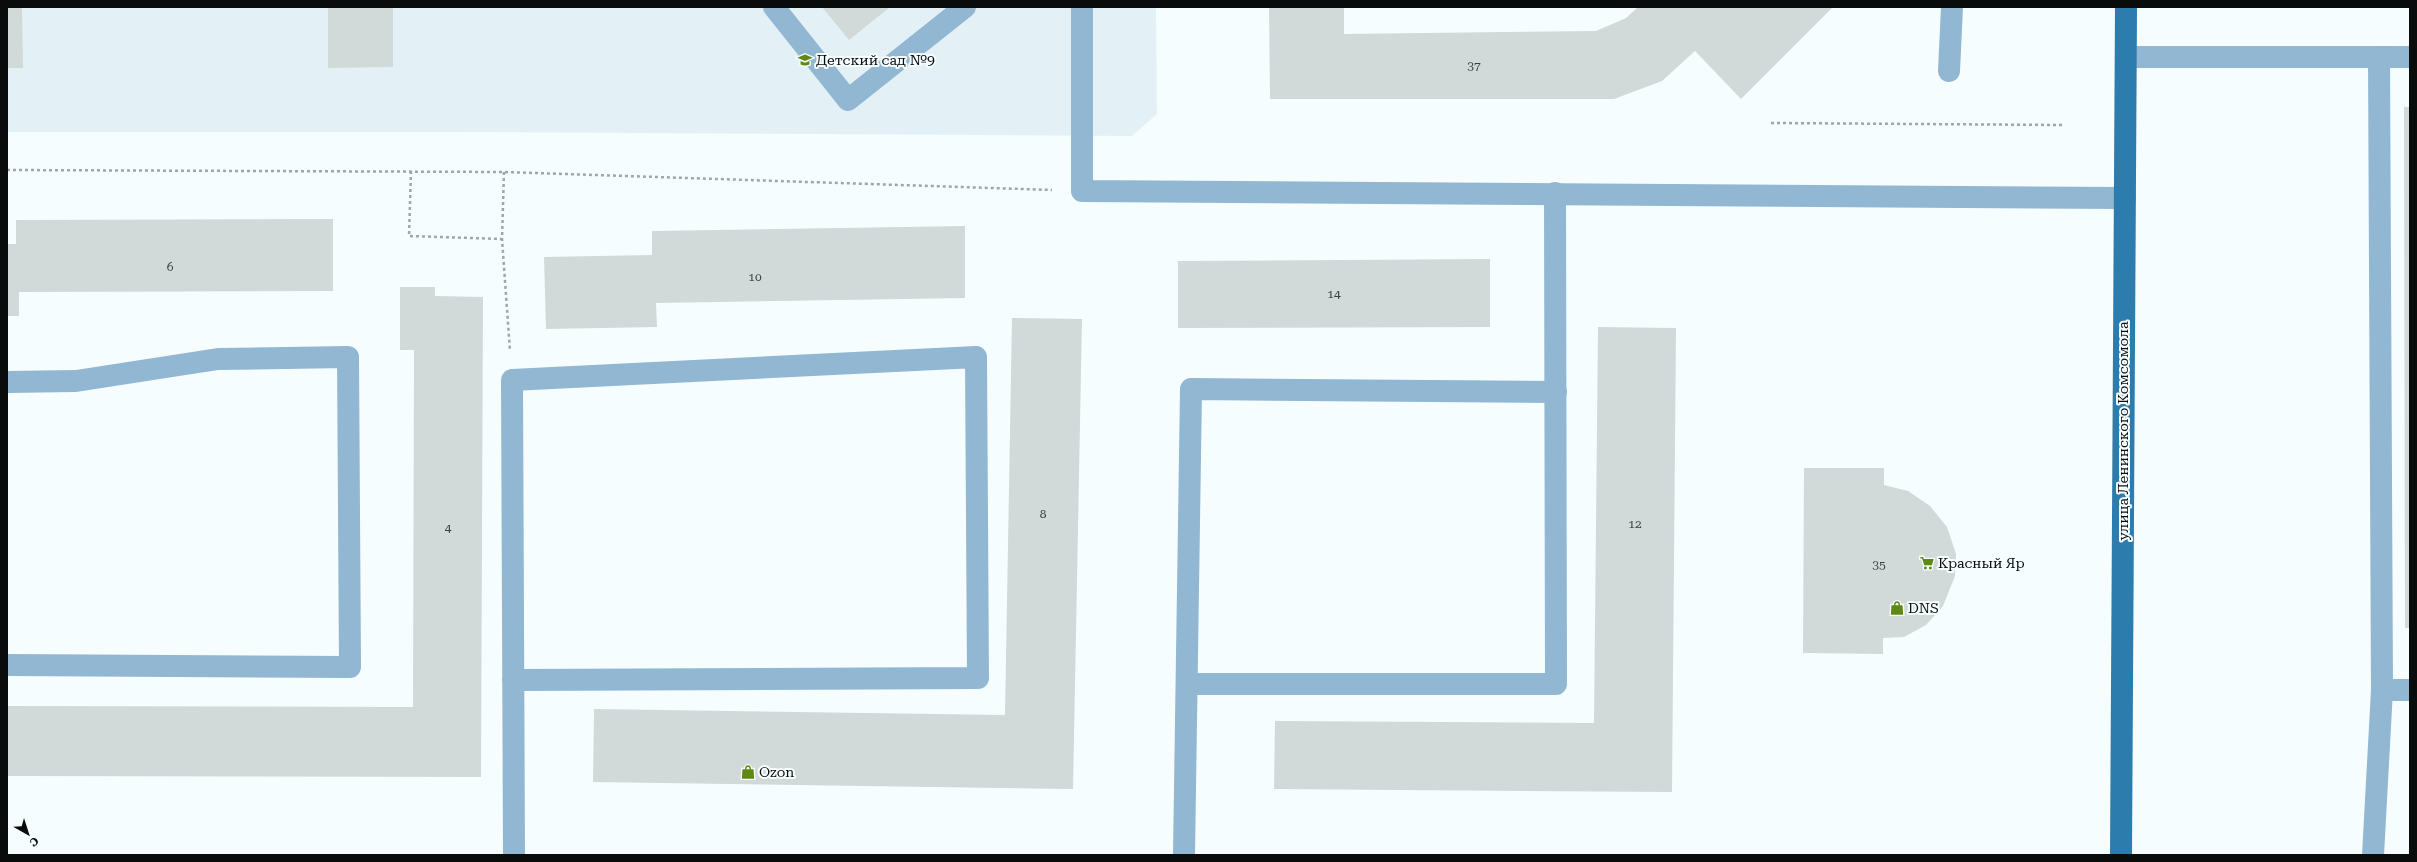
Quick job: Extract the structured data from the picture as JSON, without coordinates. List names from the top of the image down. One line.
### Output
{"streets":{"main road":["улица Ленинского Комсомола"]},"places":{"school or university":["Детский сад №9"],"supermarket":["Красный Яр"],"shop":["DNS","Ozon"]},"house_numbers":["37","6","10","14","8","12","4","35"],"north":"bottom right"}
